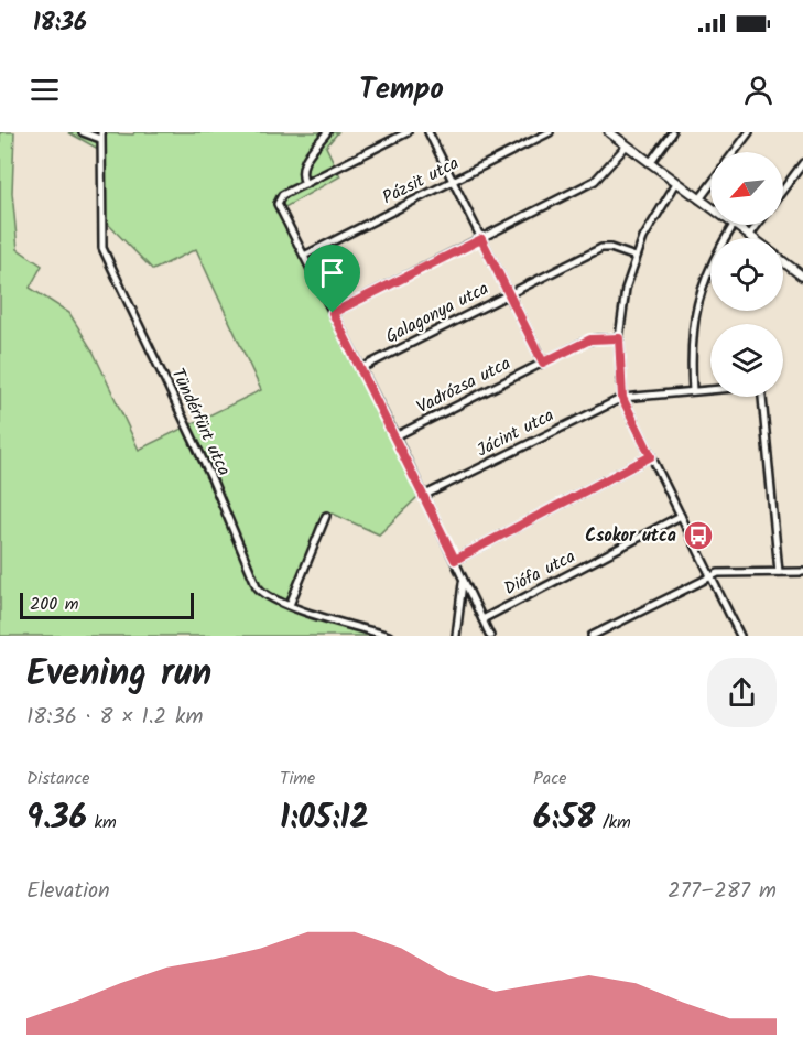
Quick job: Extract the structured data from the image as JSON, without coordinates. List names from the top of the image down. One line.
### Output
{"streets":{"street":["Pázsit utca","Galagonya utca","Vadrózsa utca","Tündérfürt utca","Jácint utca","Diófa utca"]},"places":{"bus stop":["Csokor utca"]},"scale_bar":"200 m","north":"bottom left","page":{"status":"18:36","header":"Tempo","scale":"200 m","heading":["Evening run","18:36 · 8 × 1.2 km"],"stats":[["Distance","9.36 km"],["Time","1:05:12"],["Pace","6:58 /km"]],"chart":["Elevation","277–287 m"]}}
